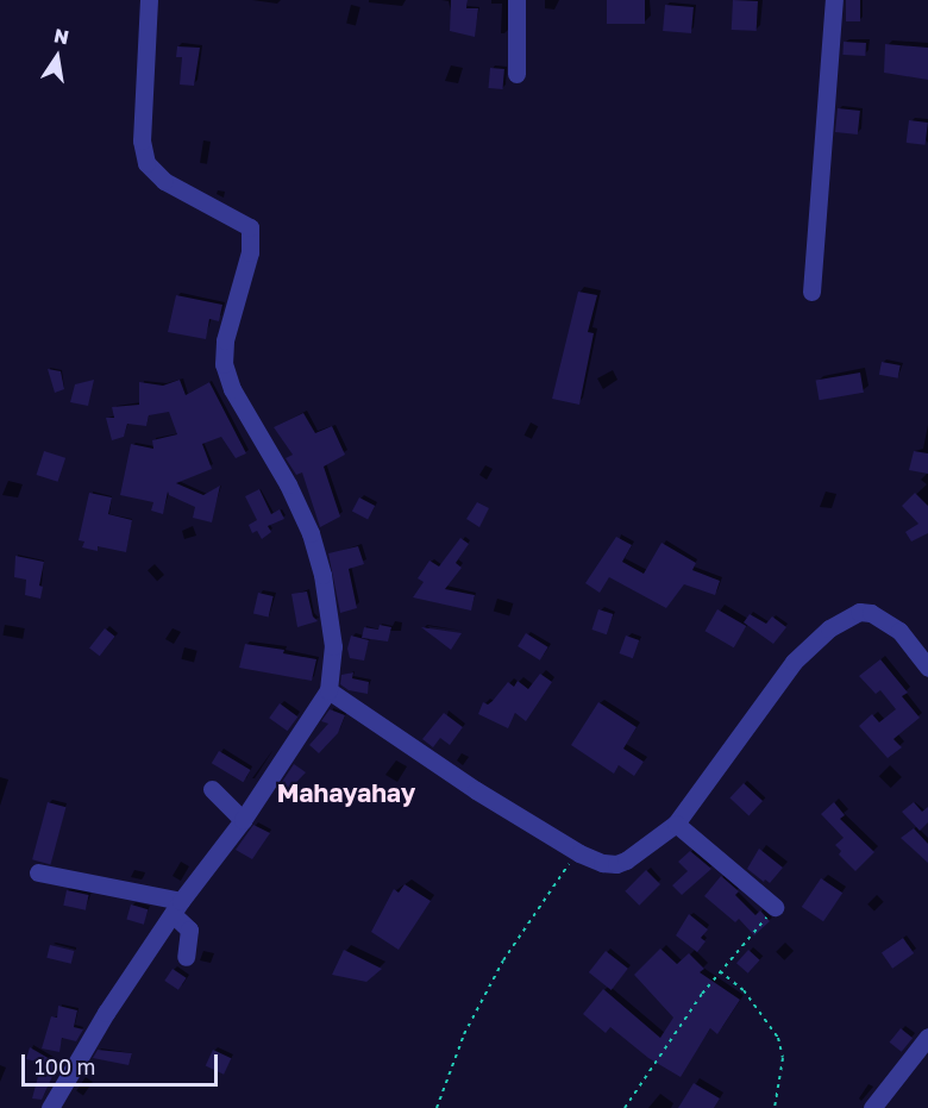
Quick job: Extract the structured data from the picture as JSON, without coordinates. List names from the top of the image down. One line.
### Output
{"districts":["Mahayahay"],"scale_bar":"100 m","north":"top"}
